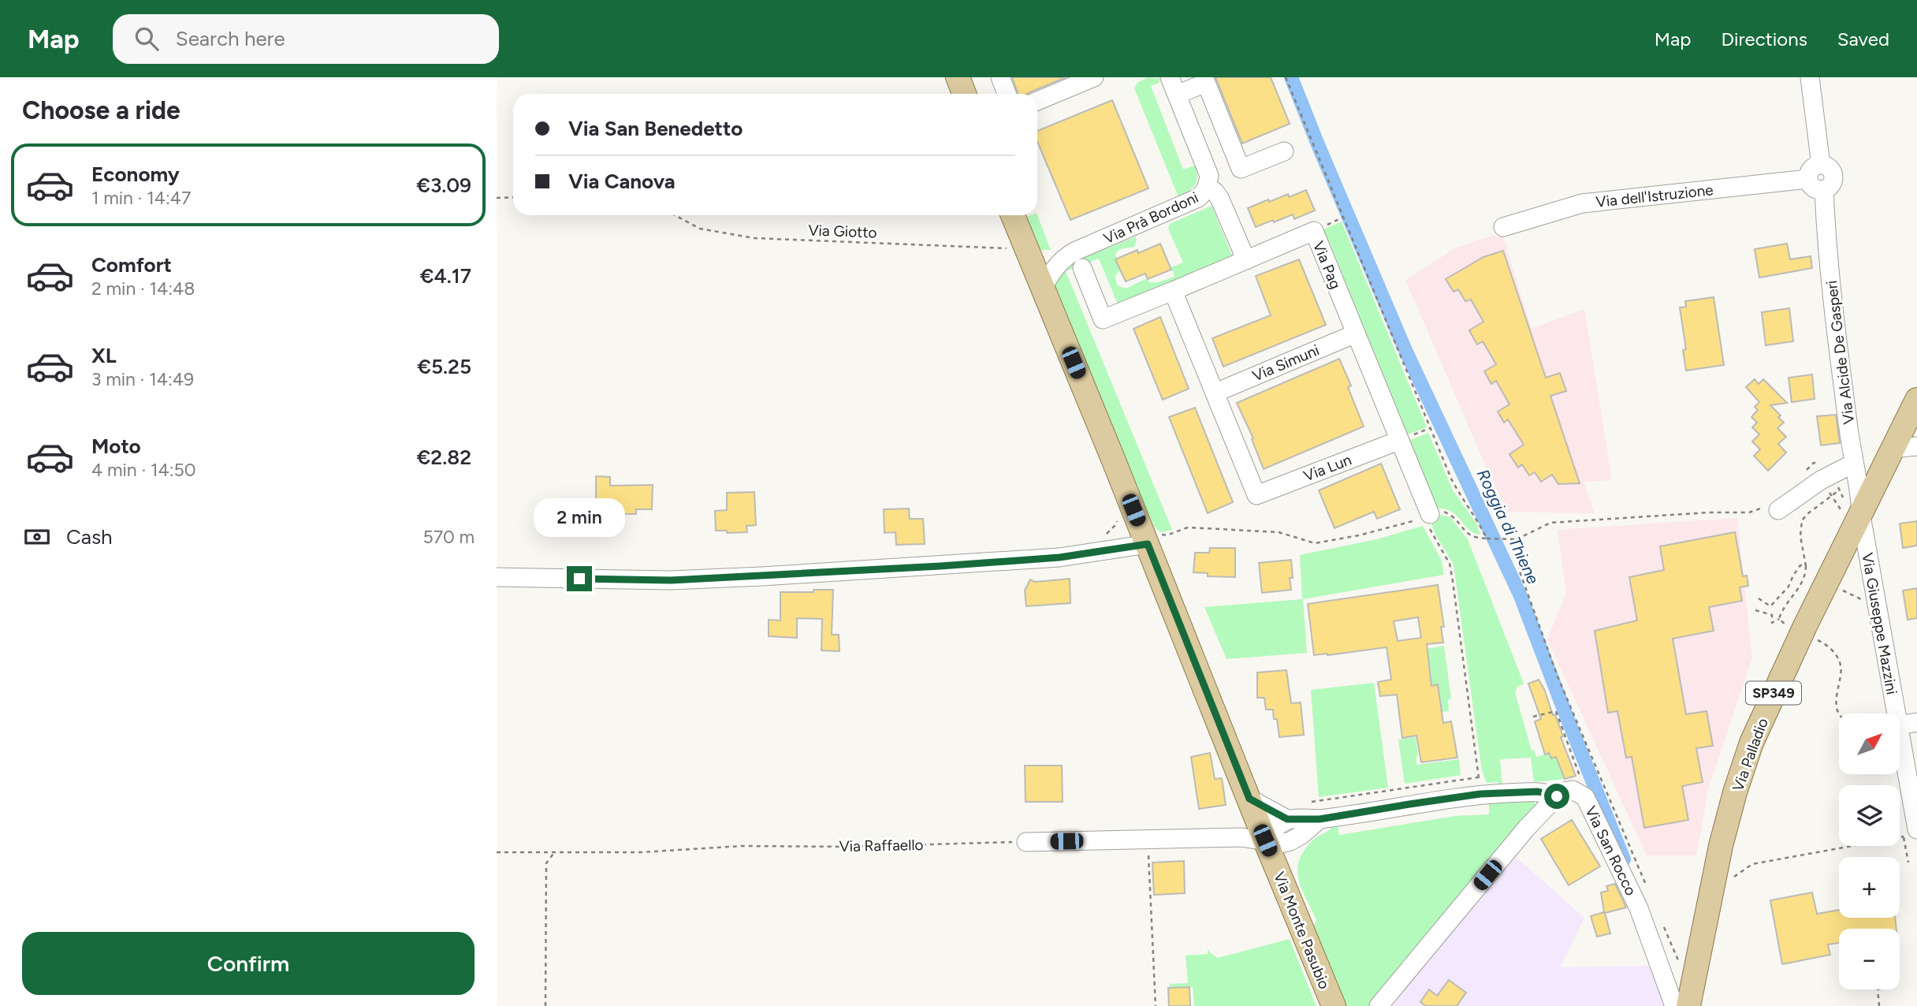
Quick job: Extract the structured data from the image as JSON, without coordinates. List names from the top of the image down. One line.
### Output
{"streets":{"main road":["SP349","Via Palladio","Via Monte Pasubio"],"street":["Via dell'Istruzione","Via Prà Bordoni","Via Pag","Via Alcide De Gasperi","Via Simuni","Via Lun","Via Giuseppe Mazzini","Via San Rocco"],"path":["Via Giotto","Via Raffaello"]},"crossings":[["Via dell'Istruzione","Via Alcide De Gasperi"],["Via Prà Bordoni","Via Giotto"],["Via Prà Bordoni","Via Monte Pasubio"],["Via Giotto","Via Monte Pasubio"],["Via Pag","Via Simuni"],["Via Pag","Via Lun"],["Via Alcide De Gasperi","Via Giuseppe Mazzini"],["Via Alcide De Gasperi","Via Palladio"],["Via Simuni","Via Lun"],["Via Giuseppe Mazzini","Via Palladio"]],"water":["Roggia di Thiene"],"north":"top right","page":{"header":"Map","search":"Search here","nav":["Map","Directions","Saved"],"heading":"Choose a ride","banner":["Via San Benedetto","Via Canova"],"list":[{"name":"Economy","note":"1 min · 14:47","value":"€3.09"},{"name":"Comfort","note":"2 min · 14:48","value":"€4.17"},{"name":"XL","note":"3 min · 14:49","value":"€5.25"},{"name":"Moto","note":"4 min · 14:50","value":"€2.82"}],"bubble":"2 min","pay":["Cash","570 m"],"map_buttons":["+","−"],"buttons":"Confirm"}}
